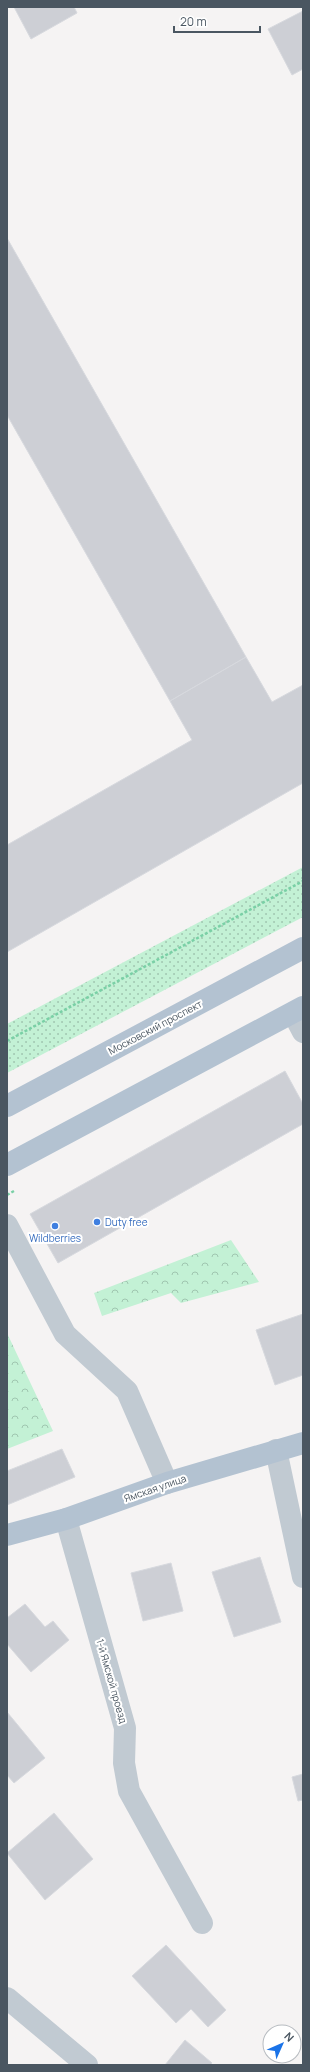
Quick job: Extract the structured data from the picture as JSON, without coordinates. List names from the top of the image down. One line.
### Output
{"streets":{"main road":["Московский проспект","Ямская улица"],"street":["1-й Ямской проезд"]},"crossings":[["Ямская улица","1-й Ямской проезд"]],"places":["Duty free","Wildberries"],"scale_bar":"20 m","north":"top right"}
